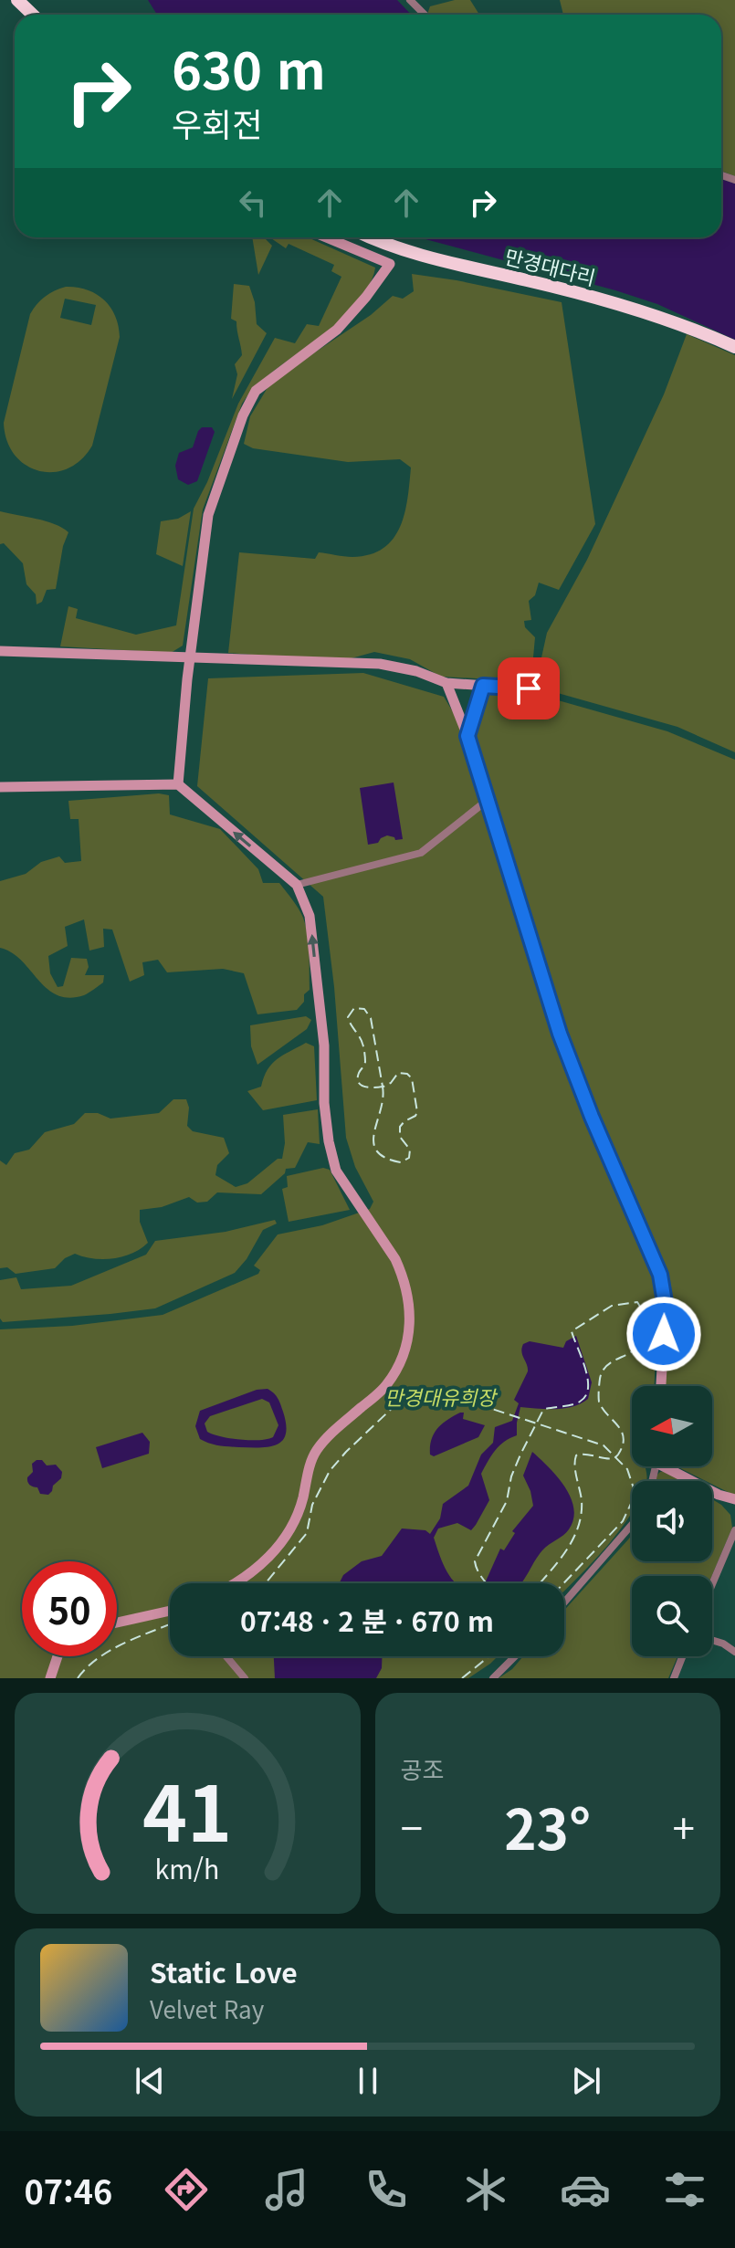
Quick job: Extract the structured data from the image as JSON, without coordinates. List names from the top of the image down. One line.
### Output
{"streets":{"highway":["만경대다리"]},"parks":["만경대유희장"],"north":"left","page":{"turn":["630 m","우회전"],"limit":"50","trip":"07:48 · 2 분 · 670 m","tile":"공조","heat":["−","23°","+"],"song":["Static Love","Velvet Ray"],"tabs":"07:46","gauge":["41","km/h"]}}
